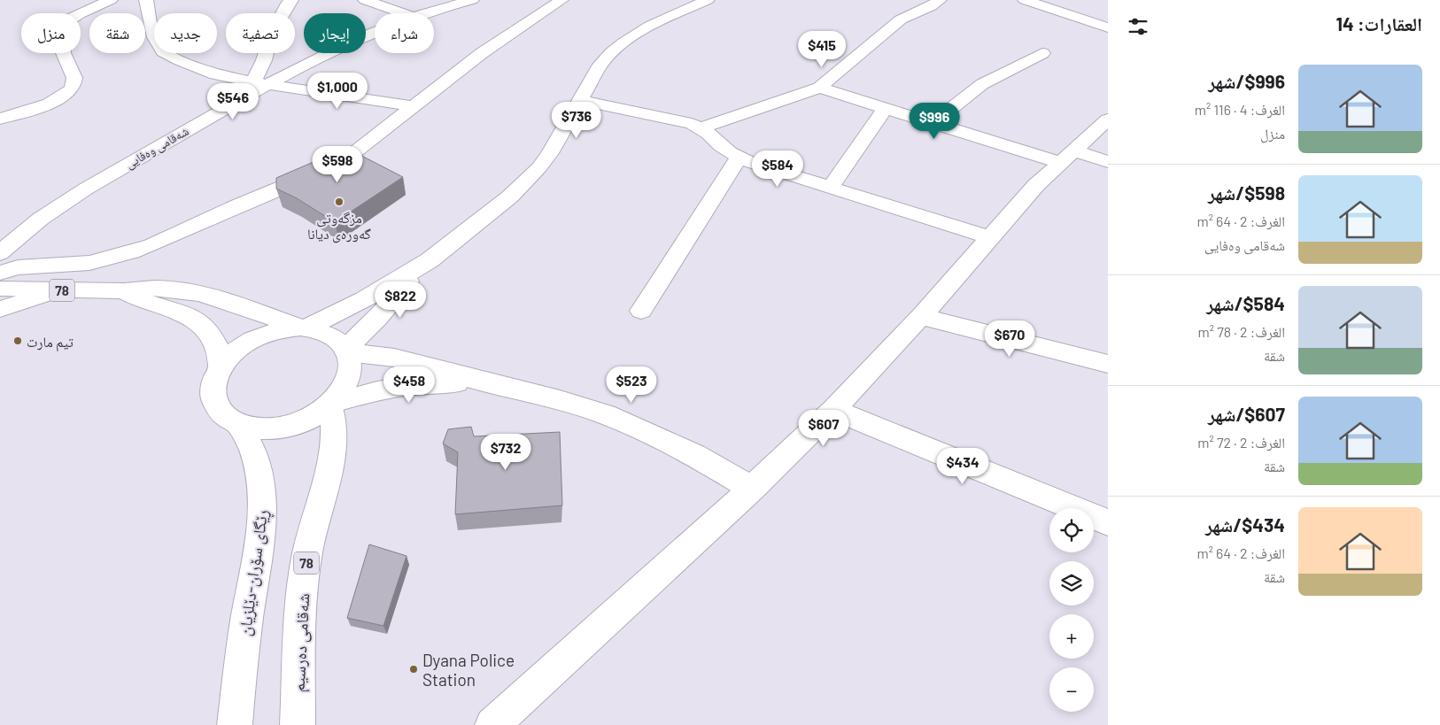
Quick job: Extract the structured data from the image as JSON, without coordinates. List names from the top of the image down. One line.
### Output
{"streets":{"street":["شەقامی وەفایی","78","ڕێگای سۆران-دێلزیان","شەقامی دەرسیم"]},"crossings":[["ڕێگای سۆران-دێلزیان","شەقامی دەرسیم"]],"places":["مزگەوتی گەورەی دیانا","تیم مارت","Dyana Police Station"],"page":{"heading":"العقارات: 14","chip":["شراء","إيجار","تصفية","جديد","شقة","منزل"],"price":["$415","$1,000","$546","$736","$996","$598","$584","$822","$670","$458","$523","$607","$732","$434"],"list":[{"name":"$996/شهر","note":"الغرف: 4 · 116 m² · منزل"},{"name":"$598/شهر","note":"الغرف: 2 · 64 m² · شەقامی وەفایی"},{"name":"$584/شهر","note":"الغرف: 2 · 78 m² · شقة"},{"name":"$607/شهر","note":"الغرف: 2 · 72 m² · شقة"},{"name":"$434/شهر","note":"الغرف: 2 · 64 m² · شقة"}],"map_buttons":["+","−"]}}
